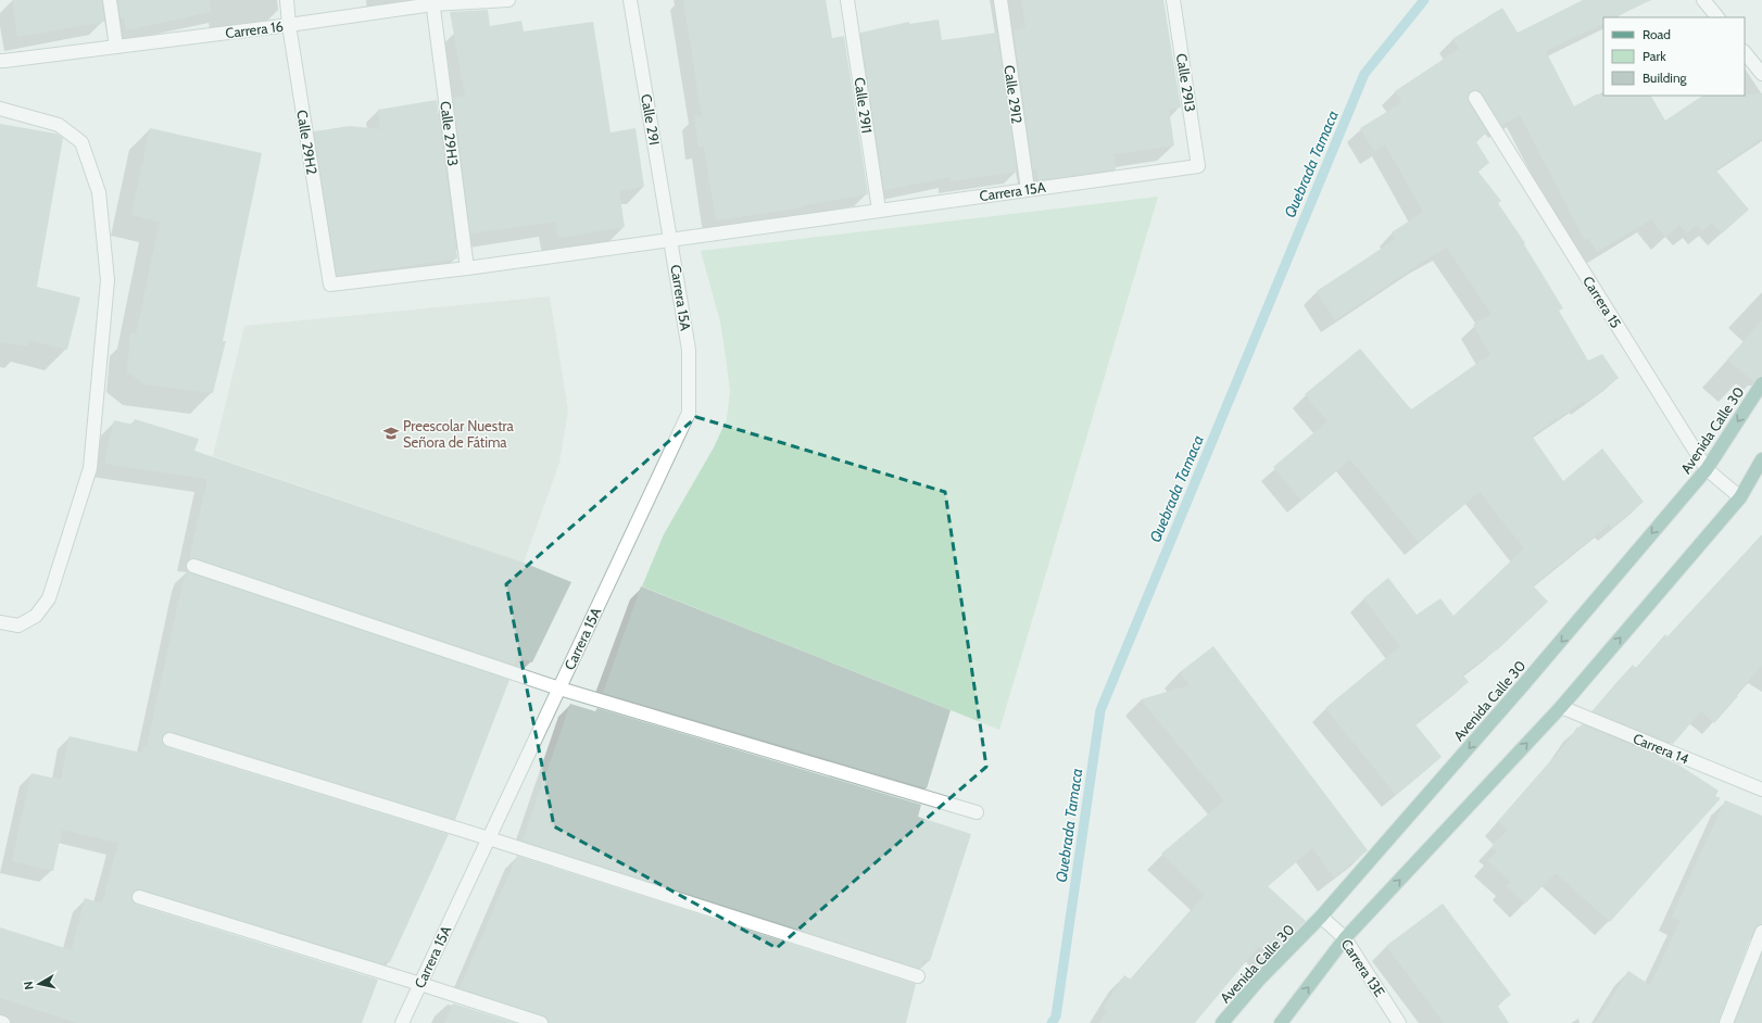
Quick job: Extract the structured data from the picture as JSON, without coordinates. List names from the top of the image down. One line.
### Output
{"streets":{"main road":["Avenida Calle 30"],"street":["Carrera 16","Calle 29I3","Calle 29I2","Calle 29I1","Calle 29I","Calle 29H3","Calle 29H2","Carrera 15A","Carrera 15","Carrera 14","Carrera 13E"]},"crossings":[["Carrera 16","Calle 29H3"],["Carrera 16","Calle 29H2"],["Calle 29I3","Carrera 15A"],["Calle 29I2","Carrera 15A"],["Calle 29I1","Carrera 15A"],["Calle 29I","Carrera 15A"],["Calle 29H3","Carrera 15A"],["Calle 29H2","Carrera 15A"],["Carrera 15","Avenida Calle 30"],["Avenida Calle 30","Carrera 13E"]],"water":["Quebrada Tamaca"],"places":{"school or university":["Preescolar Nuestra Señora de Fátima"]},"legend":["Road","Park","Building"],"north":"left"}
